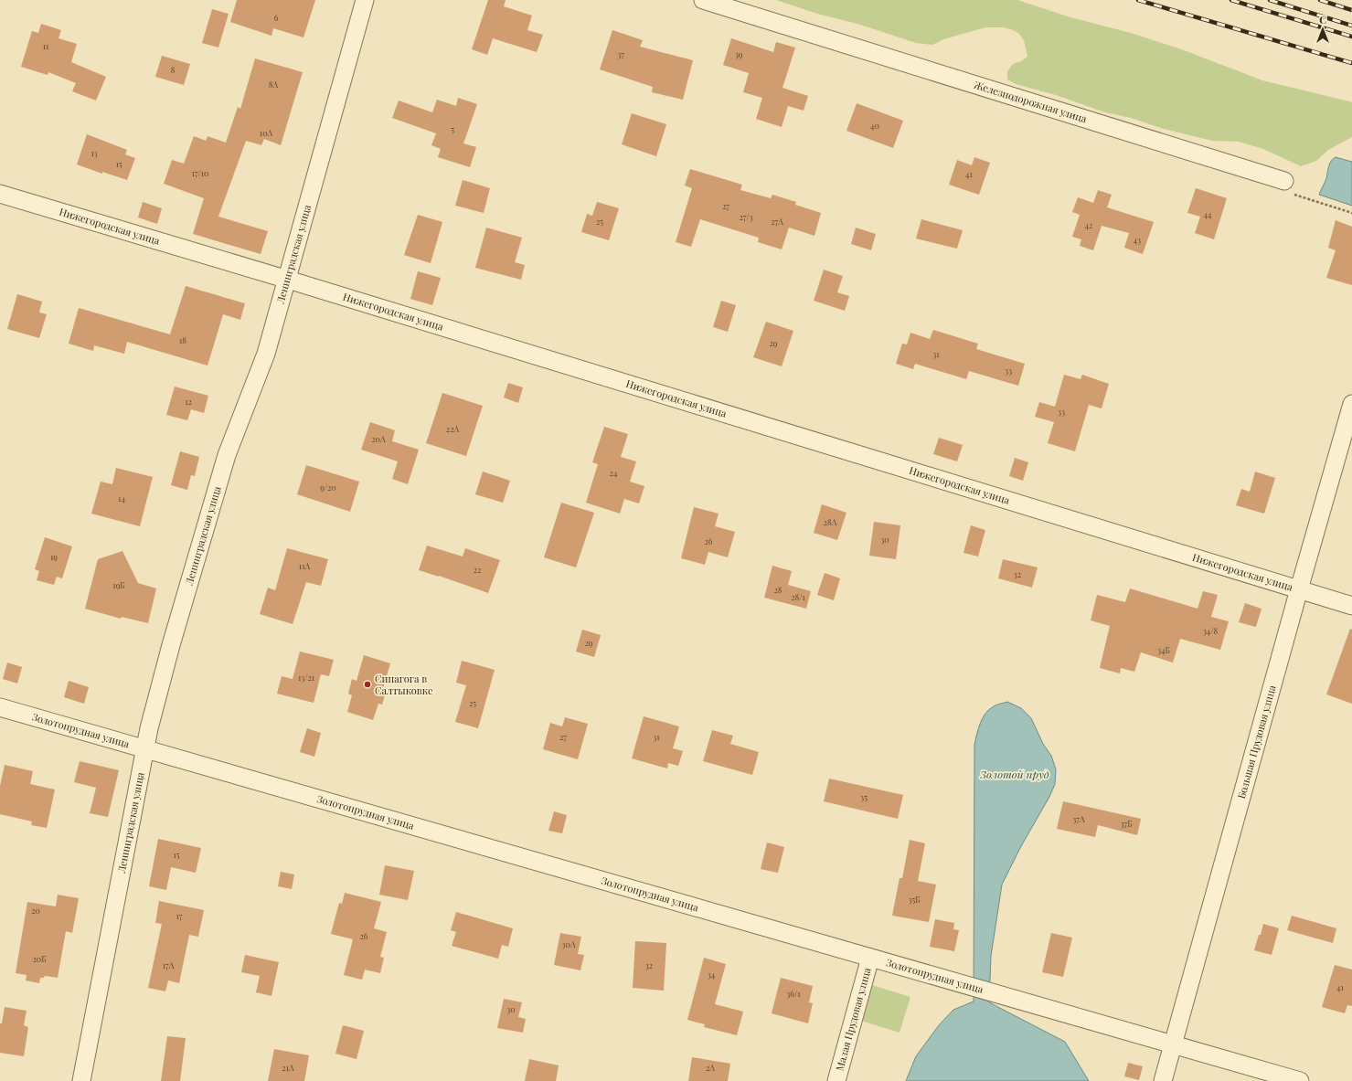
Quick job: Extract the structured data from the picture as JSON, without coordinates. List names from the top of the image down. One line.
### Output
{"streets":{"street":["Железнодорожная улица","Нижегородская улица","Ленинградская улица","Золотопрудная улица","Большая Прудовая улица","Малая Прудовая улица"]},"crossings":[["Нижегородская улица","Ленинградская улица"],["Нижегородская улица","Большая Прудовая улица"],["Ленинградская улица","Золотопрудная улица"],["Золотопрудная улица","Большая Прудовая улица"],["Золотопрудная улица","Малая Прудовая улица"]],"water":["Золотой пруд"],"places":["Синагога в Салтыковке"],"house_numbers":["6","11","37","39","8","8А","40","5","10А","13","15","17/10","41","27","44","27/3","25","27А","42","43","18","29","31","33","12","33","22А","20А","24","9/20","14","28А","30","26","19","11А","22","32","19Б","28","28/1","34/8","29","34Б","13/21","25","27","31","35","37А","37Б","15","35Б","20","17","26","30А","20Б","17А","32","34","41","36/1","30","21А","2А"],"north":"top"}
